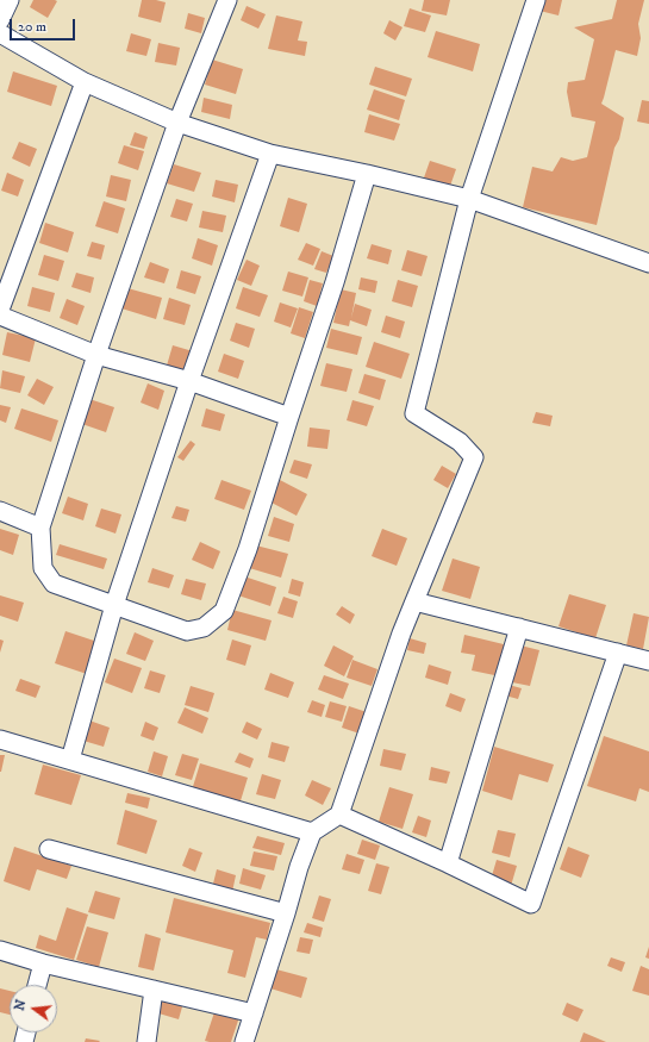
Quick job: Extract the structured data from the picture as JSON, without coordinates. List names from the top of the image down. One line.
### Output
{"scale_bar":"20 m","north":"left"}
